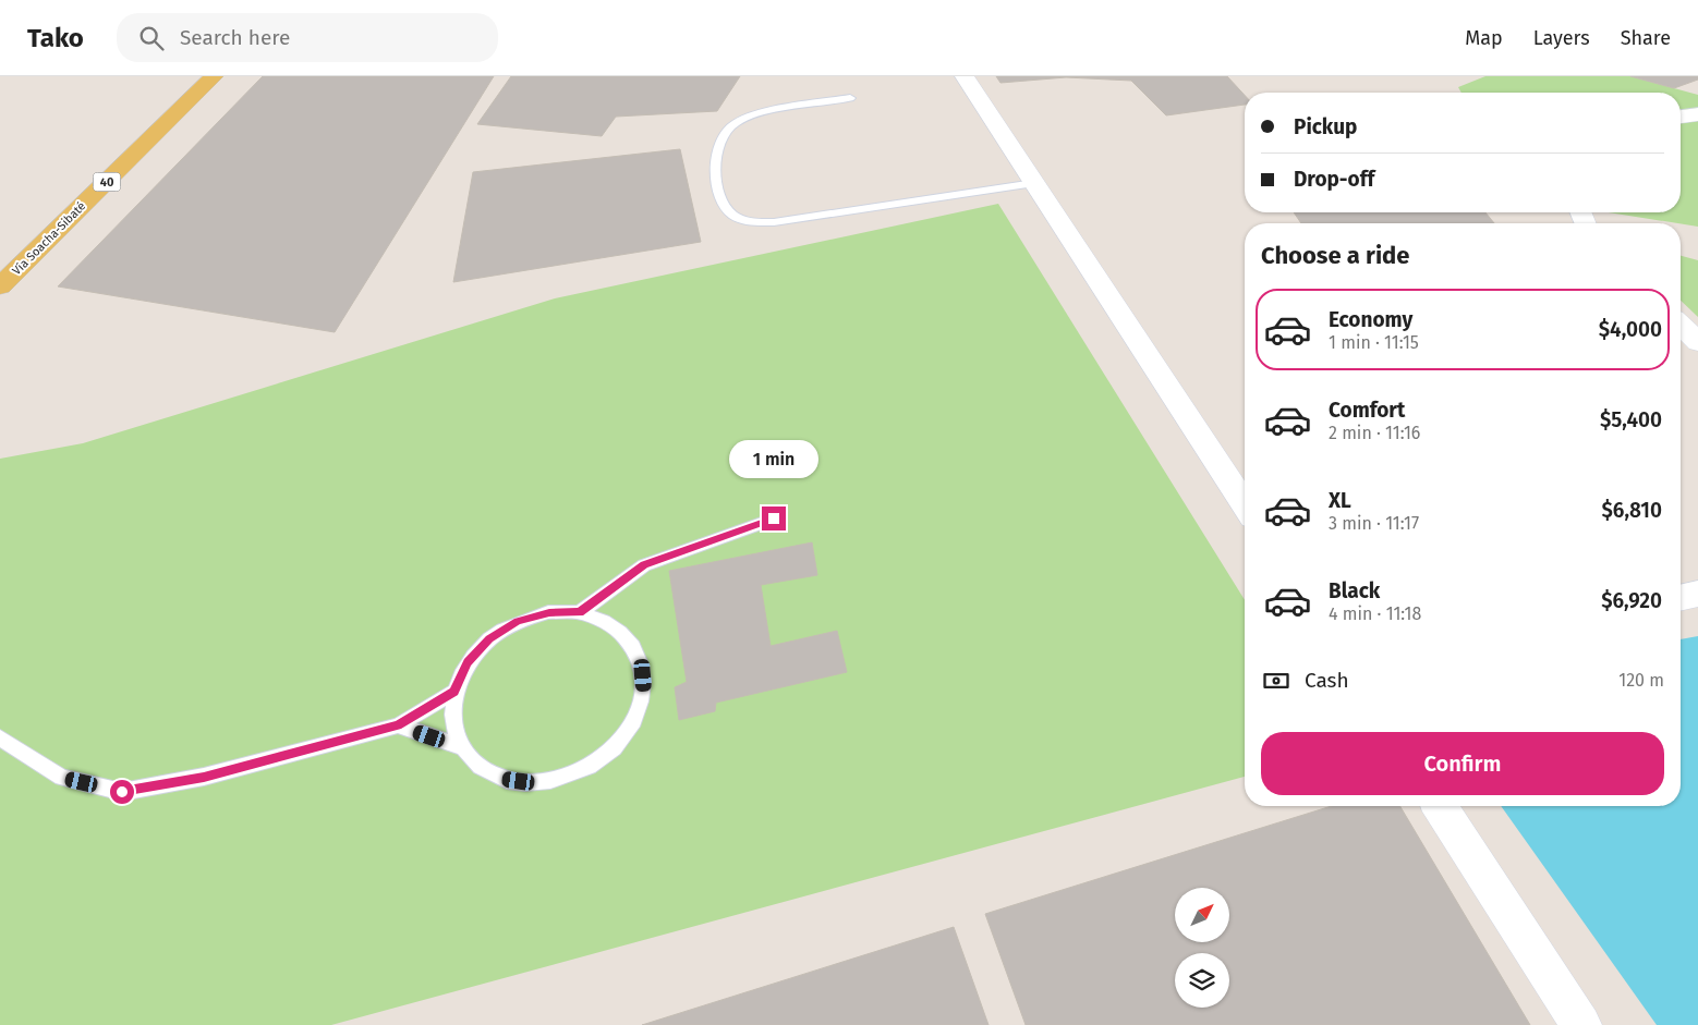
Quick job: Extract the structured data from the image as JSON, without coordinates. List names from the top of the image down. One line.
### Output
{"streets":{"main road":["40","Vía Soacha-Sibaté"]},"north":"top right","page":{"header":"Tako","search":"Search here","nav":["Map","Layers","Share"],"banner":["Pickup","Drop-off"],"heading":"Choose a ride","list":[{"name":"Economy","note":"1 min · 11:15","value":"$4,000"},{"name":"Comfort","note":"2 min · 11:16","value":"$5,400"},{"name":"XL","note":"3 min · 11:17","value":"$6,810"},{"name":"Black","note":"4 min · 11:18","value":"$6,920"}],"bubble":"1 min","pay":["Cash","120 m"],"buttons":"Confirm"}}
